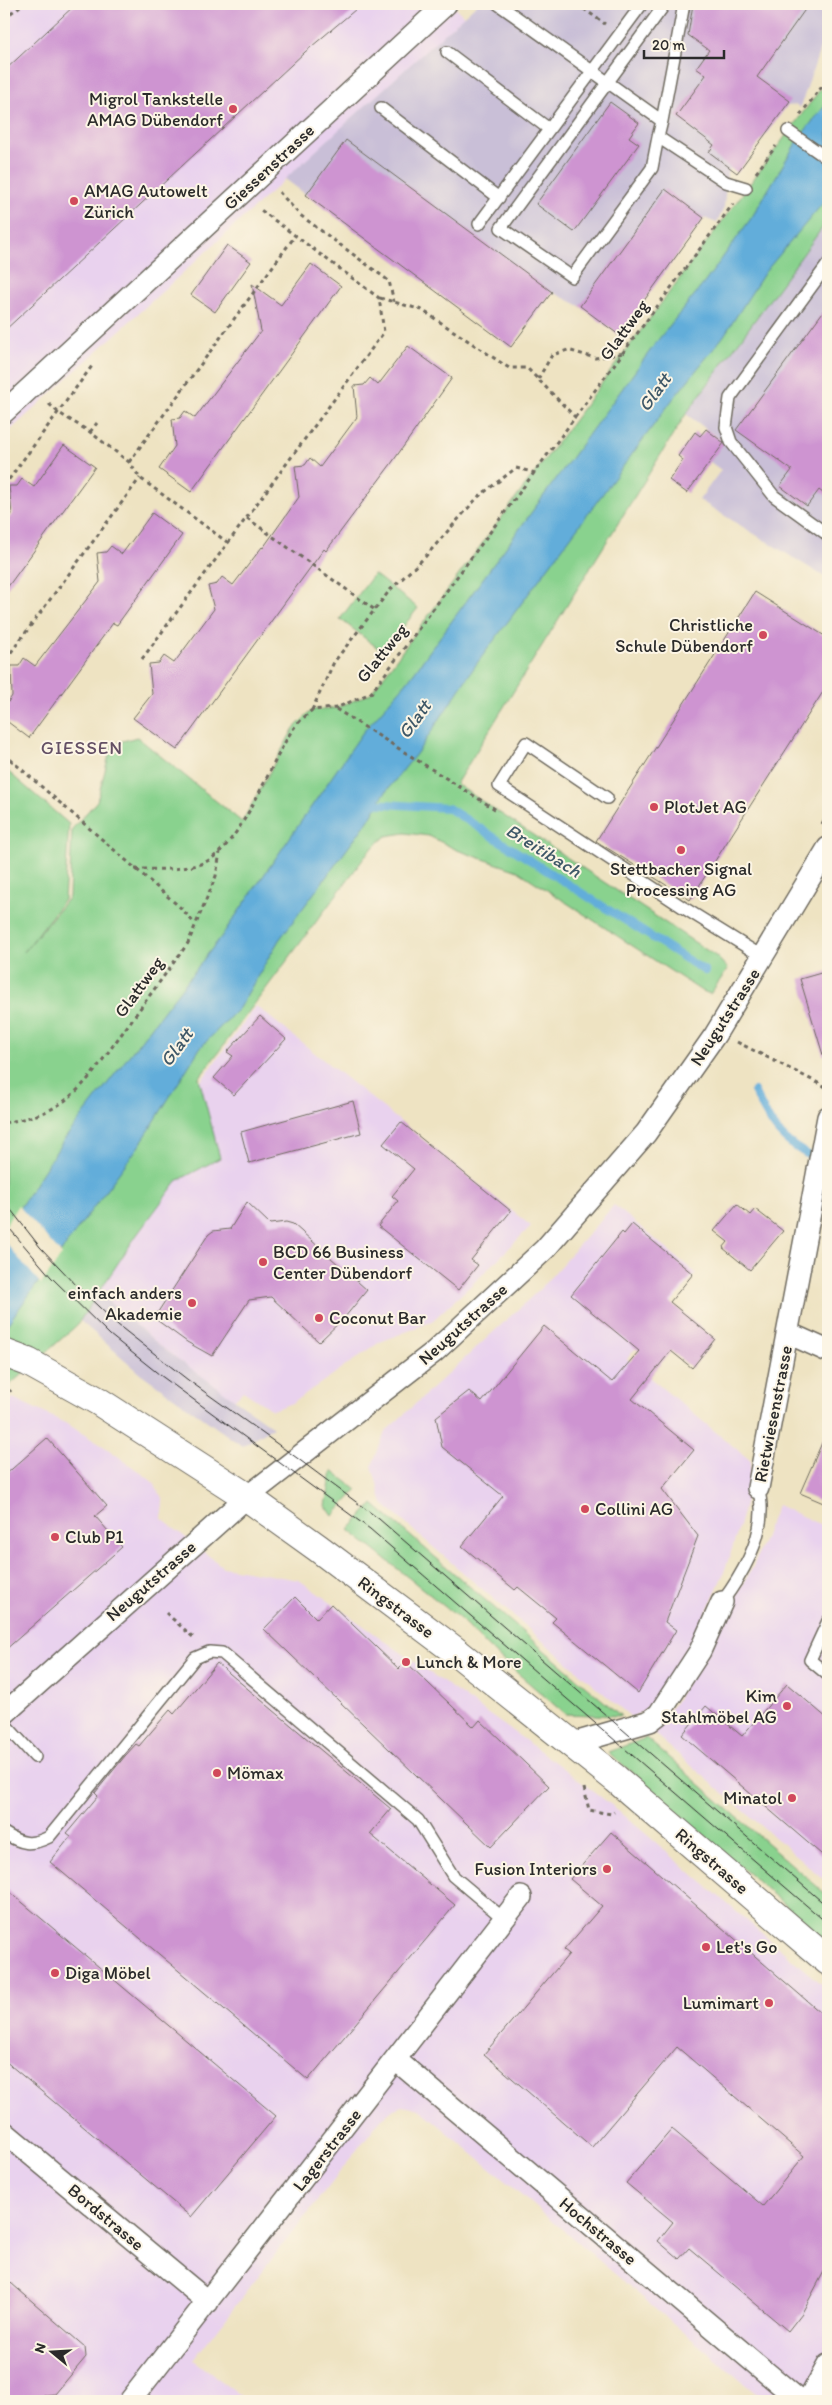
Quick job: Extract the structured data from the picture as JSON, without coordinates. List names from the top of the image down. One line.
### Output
{"streets":{"main road":["Ringstrasse"],"street":["Giessenstrasse","Neugutstrasse","Rietwiesenstrasse","Lagerstrasse","Bordstrasse","Hochstrasse"],"path":["Glattweg"]},"crossings":[["Neugutstrasse","Ringstrasse"],["Rietwiesenstrasse","Ringstrasse"],["Lagerstrasse","Bordstrasse"],["Lagerstrasse","Hochstrasse"]],"districts":["GIESSEN"],"water":["Glatt","Breitibach"],"places":["Migrol Tankstelle AMAG Dübendorf","AMAG Autowelt Zürich","Christliche Schule Dübendorf","PlotJet AG","Stettbacher Signal Processing AG","BCD 66 Business Center Dübendorf","einfach anders Akademie","Coconut Bar","Collini AG","Club P1","Lunch & More","Kim Stahlmöbel AG","Mömax","Minatol","Fusion Interiors","Let's Go","Diga Möbel","Lumimart"],"scale_bar":"20 m","north":"left"}
